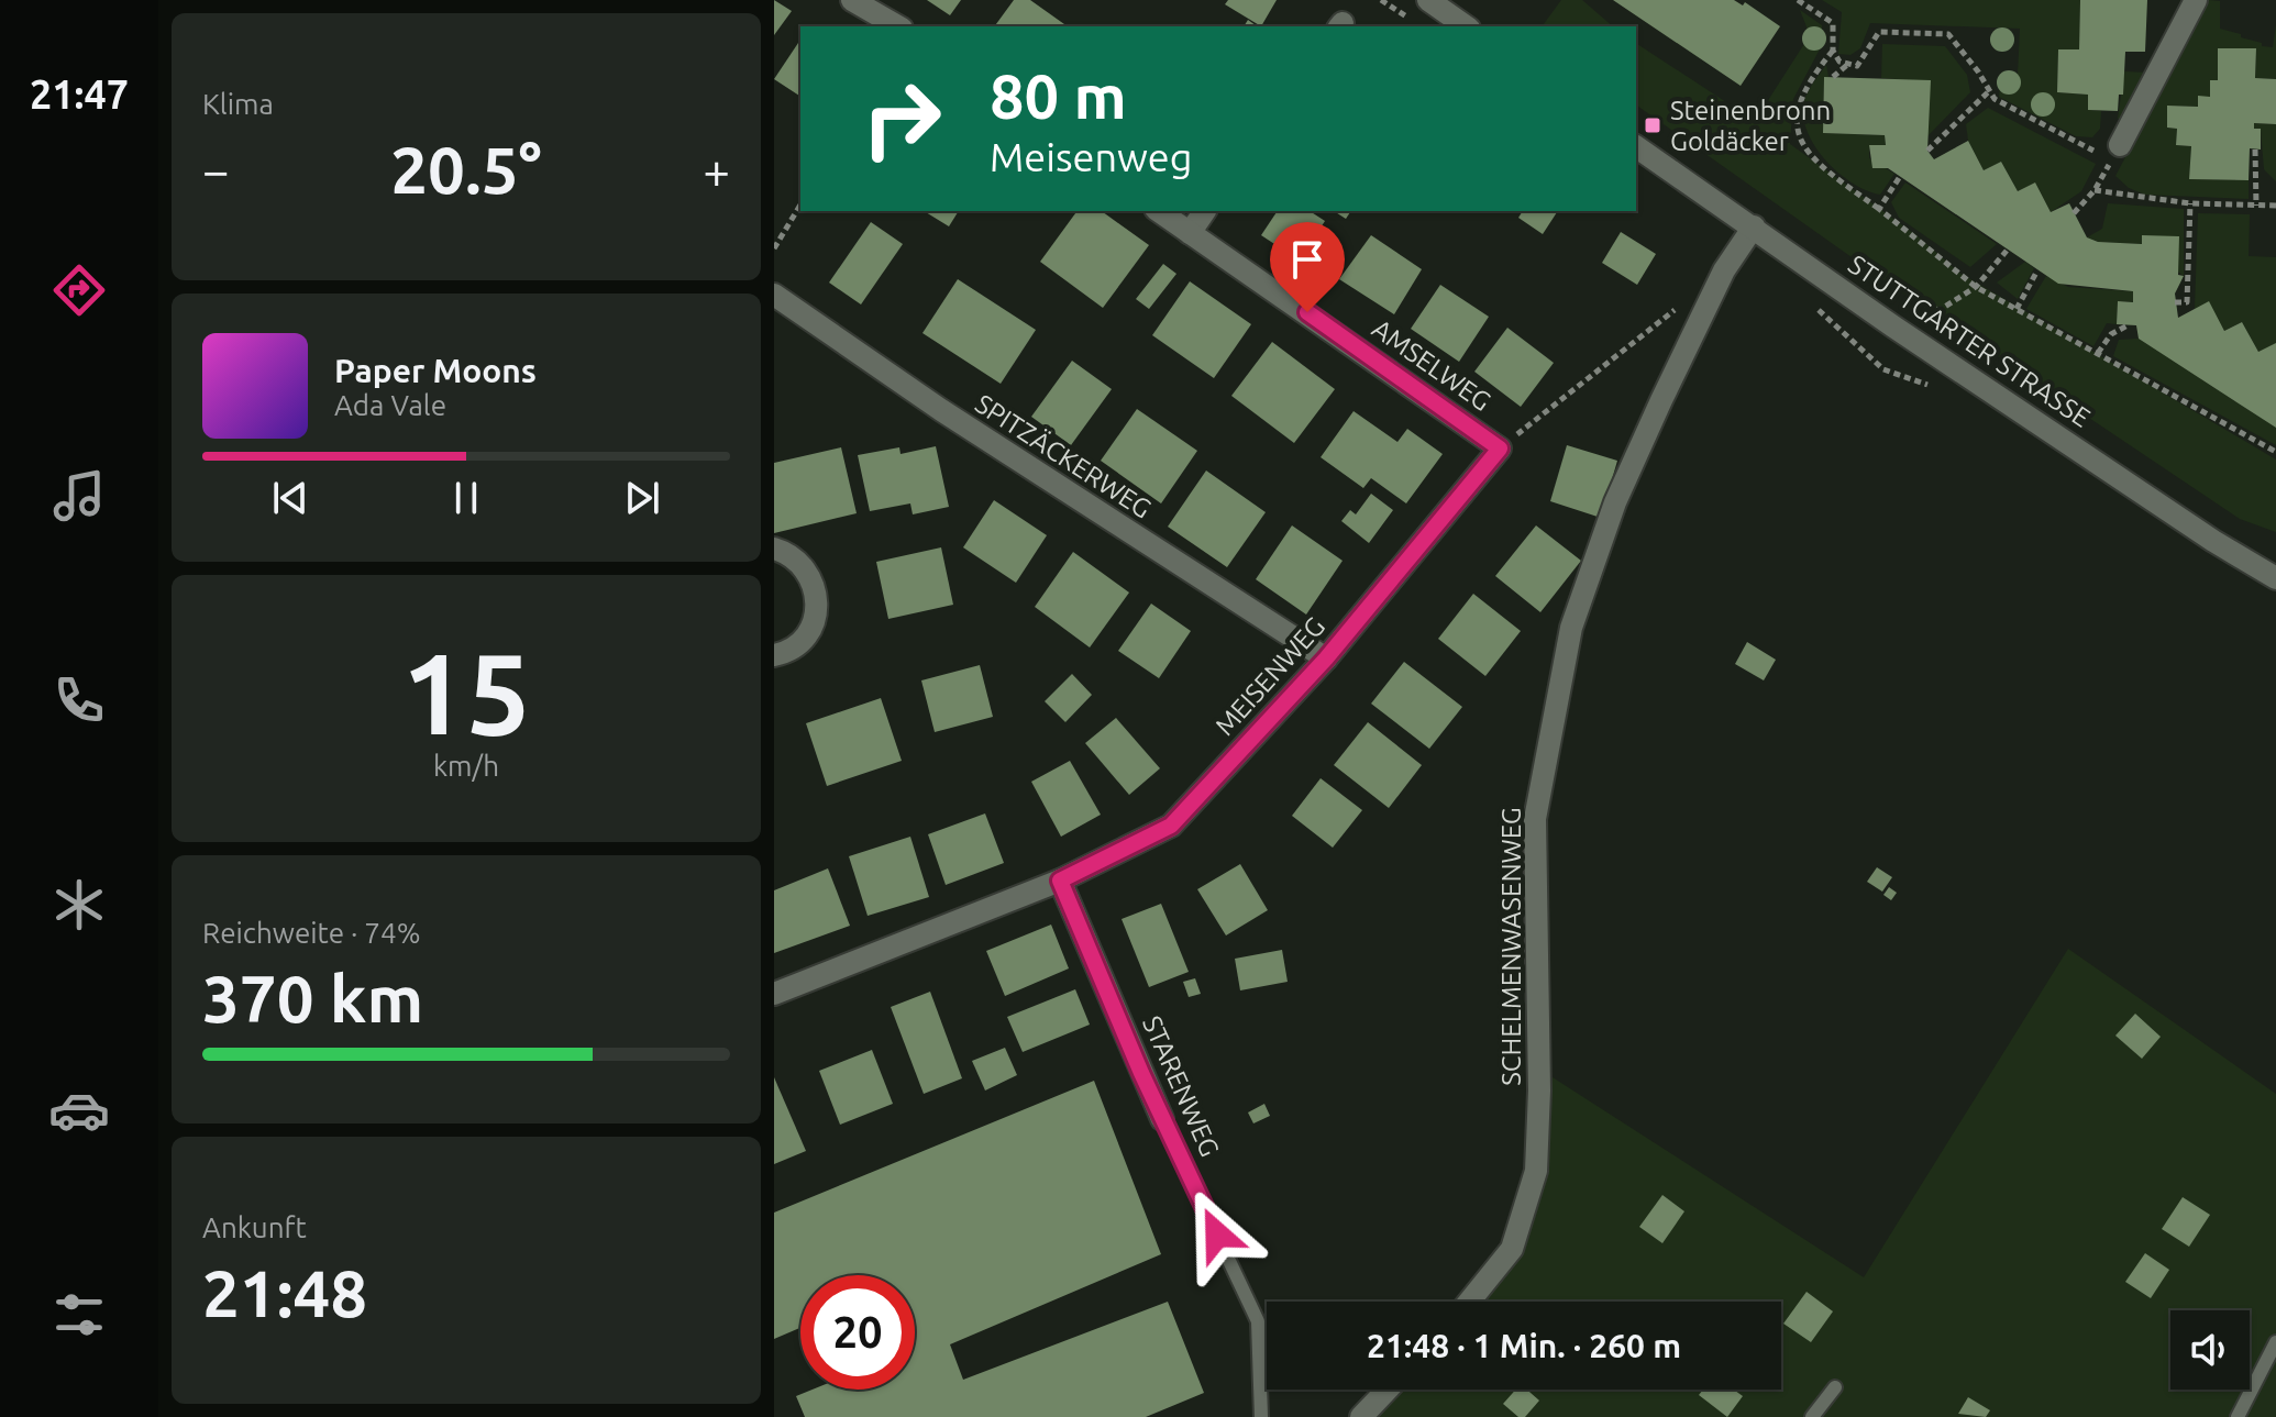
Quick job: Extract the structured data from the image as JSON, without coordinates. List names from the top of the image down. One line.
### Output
{"streets":{"street":["STUTTGARTER STRASSE","AMSELWEG","SPITZÄCKERWEG","MEISENWEG","SCHELMENWASENWEG","STARENWEG"]},"crossings":[["STUTTGARTER STRASSE","SCHELMENWASENWEG"],["AMSELWEG","MEISENWEG"],["SPITZÄCKERWEG","MEISENWEG"],["MEISENWEG","STARENWEG"]],"places":{"transit":["Steinenbronn Goldäcker"]},"page":{"tabs":"21:47","tile":["Klima",["15","km/h"],["Reichweite · 74%","370 km"],["Ankunft","21:48"]],"turn":["80 m","Meisenweg"],"heat":["−","20.5°","+"],"song":["Paper Moons","Ada Vale"],"limit":"20","trip":"21:48 · 1 Min. · 260 m"}}
